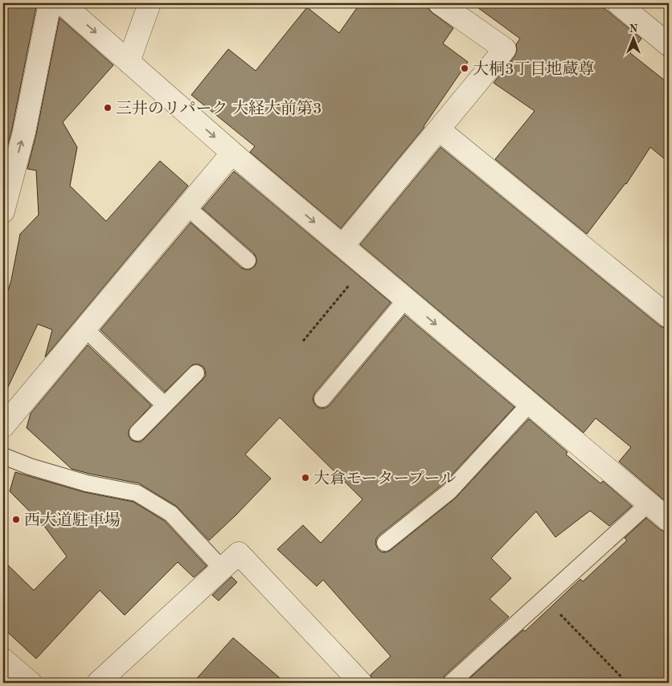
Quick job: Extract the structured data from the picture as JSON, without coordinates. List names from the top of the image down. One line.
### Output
{"places":["大桐3丁目地蔵尊","三井のリパーク 大経大前第3","大倉モータープール","西大道駐車場"],"north":"top"}
